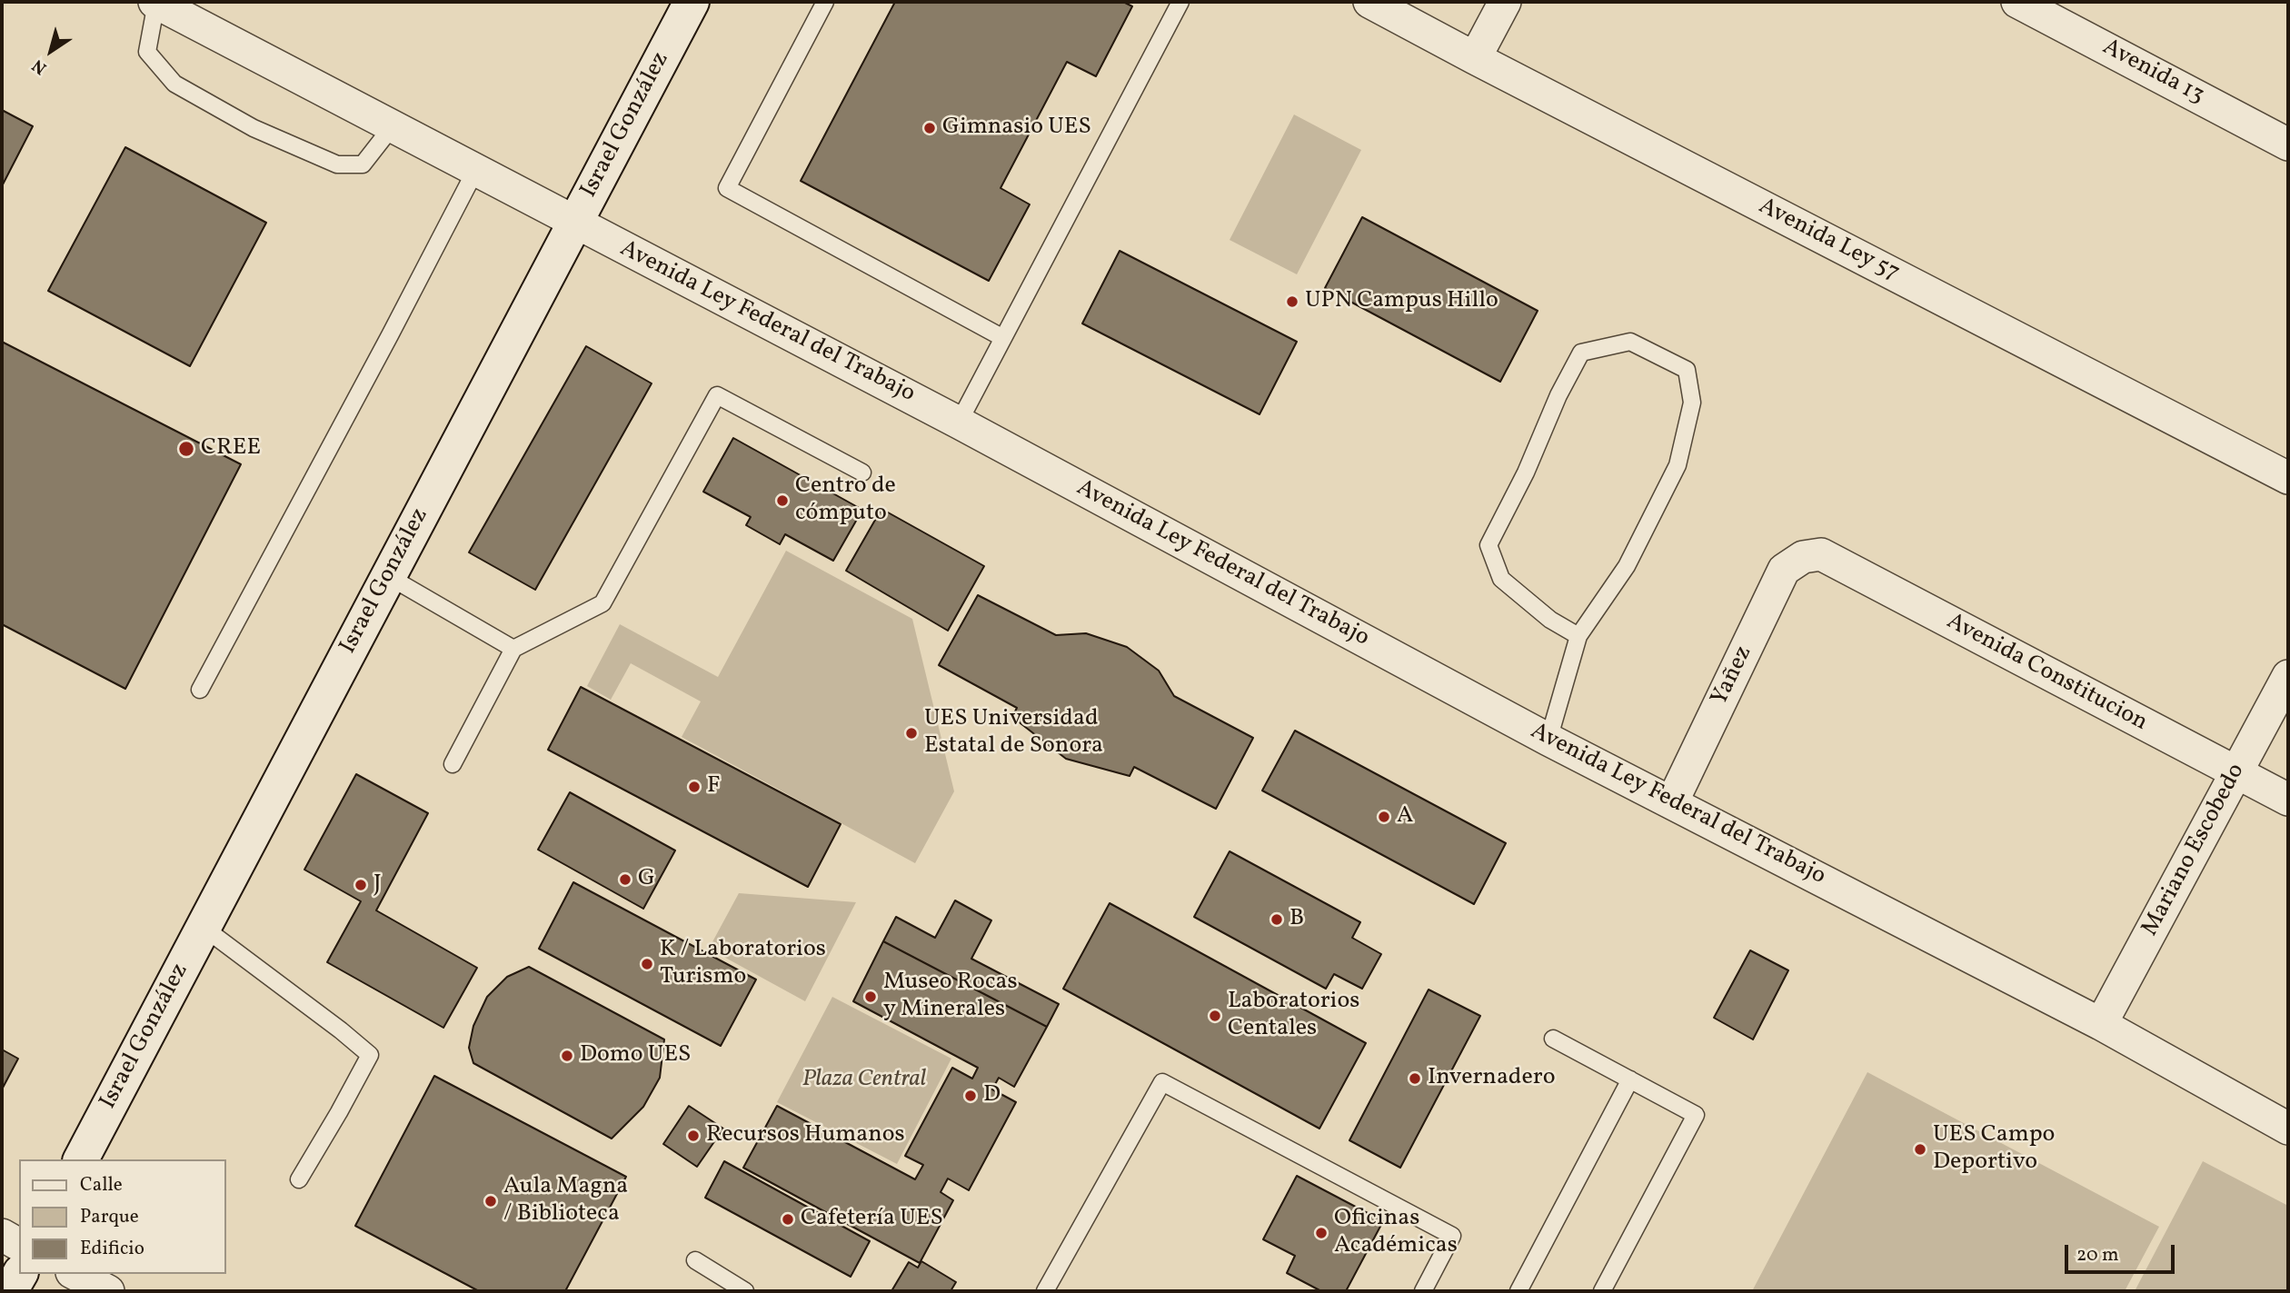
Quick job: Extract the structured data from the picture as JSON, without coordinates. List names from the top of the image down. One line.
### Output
{"streets":{"street":["Avenida 13","Israel González","Avenida Ley 57","Avenida Ley Federal del Trabajo","Avenida Constitucion","Yañez","Mariano Escobedo"]},"crossings":[["Israel González","Avenida Ley Federal del Trabajo"],["Avenida Ley Federal del Trabajo","Yañez"],["Avenida Ley Federal del Trabajo","Mariano Escobedo"],["Avenida Constitucion","Yañez"],["Avenida Constitucion","Mariano Escobedo"]],"parks":["Plaza Central"],"places":["Gimnasio UES","UPN Campus Hillo","CREE","Centro de cómputo","UES Universidad Estatal de Sonora","F","A","G","J","B","K / Laboratorios Turismo","Museo Rocas y Minerales","Laboratorios Centales","Domo UES","Invernadero","D","Recursos Humanos","UES Campo Deportivo","Aula Magna / Biblioteca","Cafetería UES","Oficinas Académicas"],"legend":["Calle","Parque","Edificio"],"scale_bar":"20 m","north":"bottom left"}
